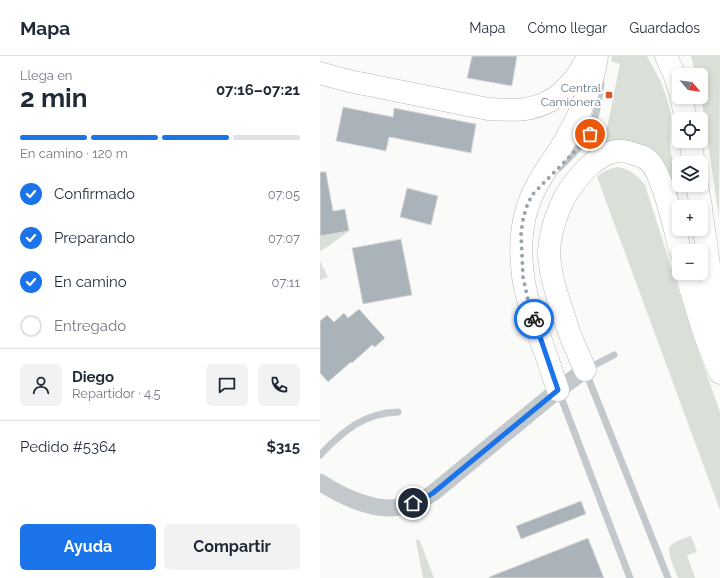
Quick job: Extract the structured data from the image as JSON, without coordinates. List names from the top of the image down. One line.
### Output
{"places":{"transit":["Central Camionera"]},"north":"bottom right","page":{"header":"Mapa","nav":["Mapa","Cómo llegar","Guardados"],"heading":["2 min","Llega en","07:16–07:21"],"panel":["Diego","Repartidor · 4.5","Pedido #5364","$315"],"map_buttons":["+","−"],"bar":"En camino · 120 m","list":[["Confirmado","07:05"],["Preparando","07:07"],["En camino","07:11"],"Entregado"],"buttons":["Ayuda","Compartir"]}}
